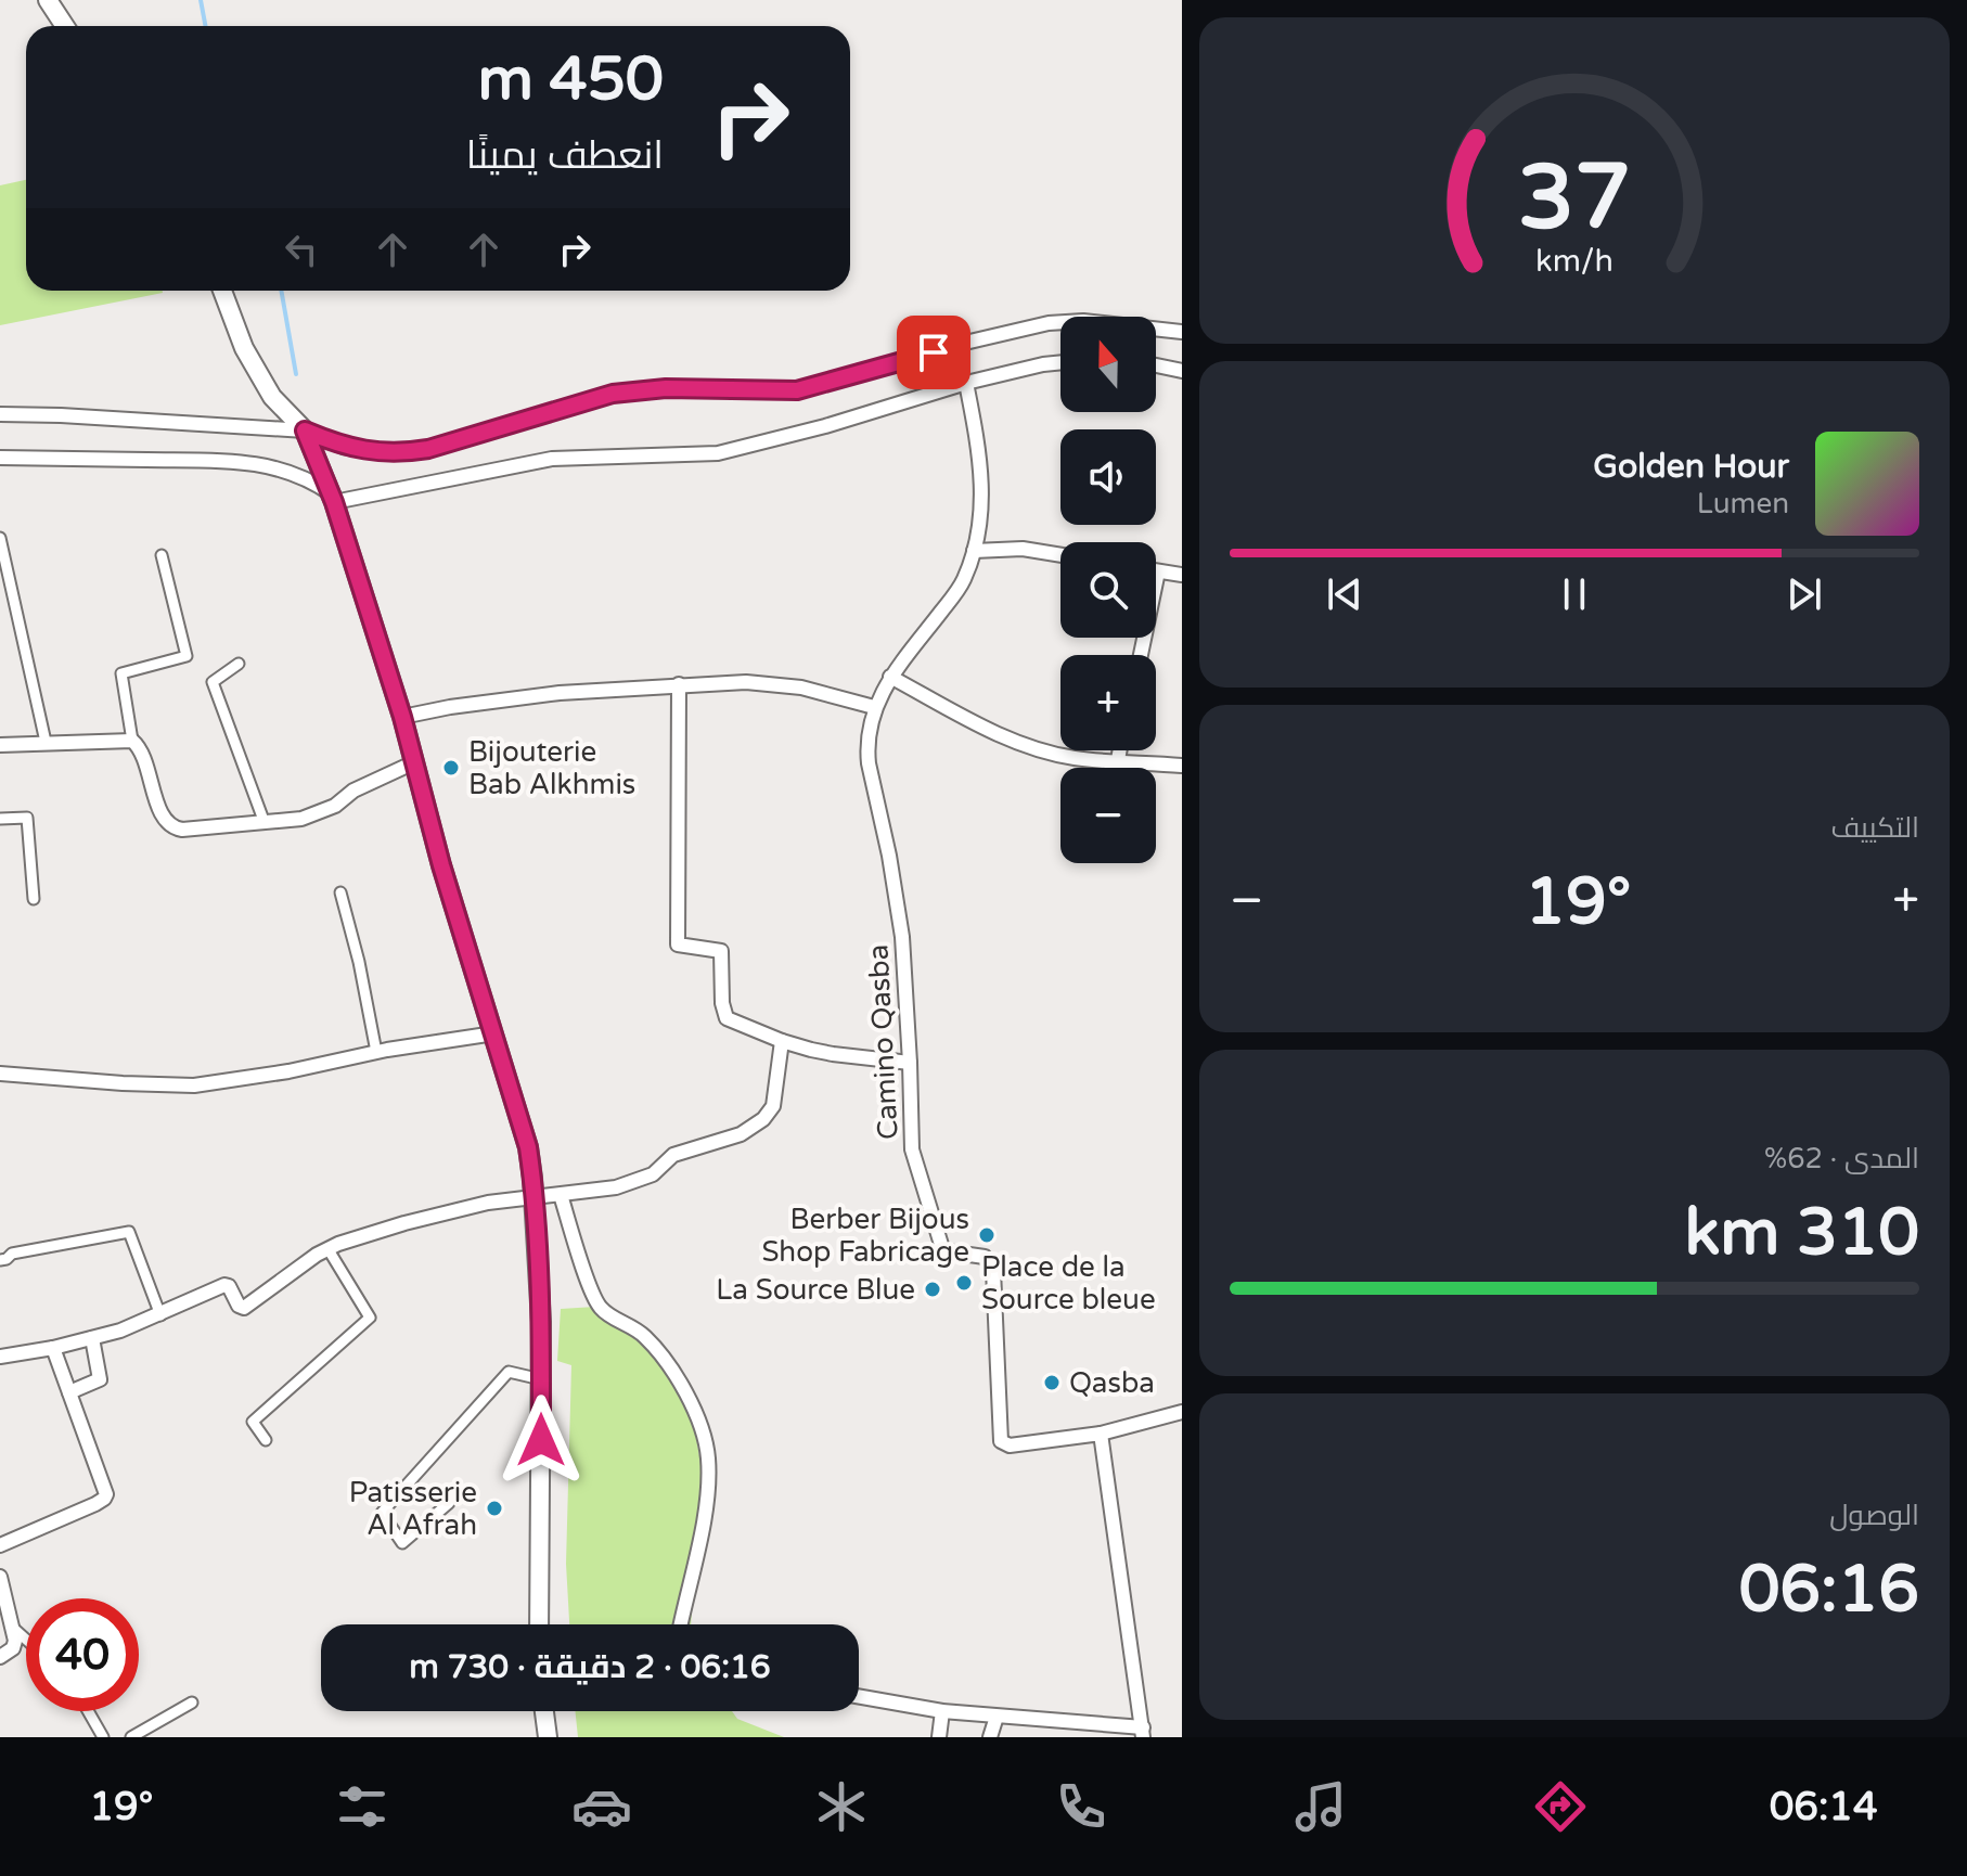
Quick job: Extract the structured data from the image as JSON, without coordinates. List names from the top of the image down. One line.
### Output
{"streets":{"street":["Camino Qasba"]},"places":["Bijouterie Bab Alkhmis","Berber Bijous Shop Fabricage","Place de la Source bleue","La Source Blue","Qasba","Patisserie Al Afrah"],"north":"top","page":{"turn":["450 m","انعطف يمينًا"],"map_buttons":["+","−"],"song":["Golden Hour","Lumen"],"tile":["التكييف",["المدى · 62%","310 km"],["الوصول","06:16"]],"heat":["−","19°","+"],"limit":"40","trip":"06:16 · 2 دقيقة · 730 m","tabs":["06:14","19°"],"gauge":["37","km/h"]}}
